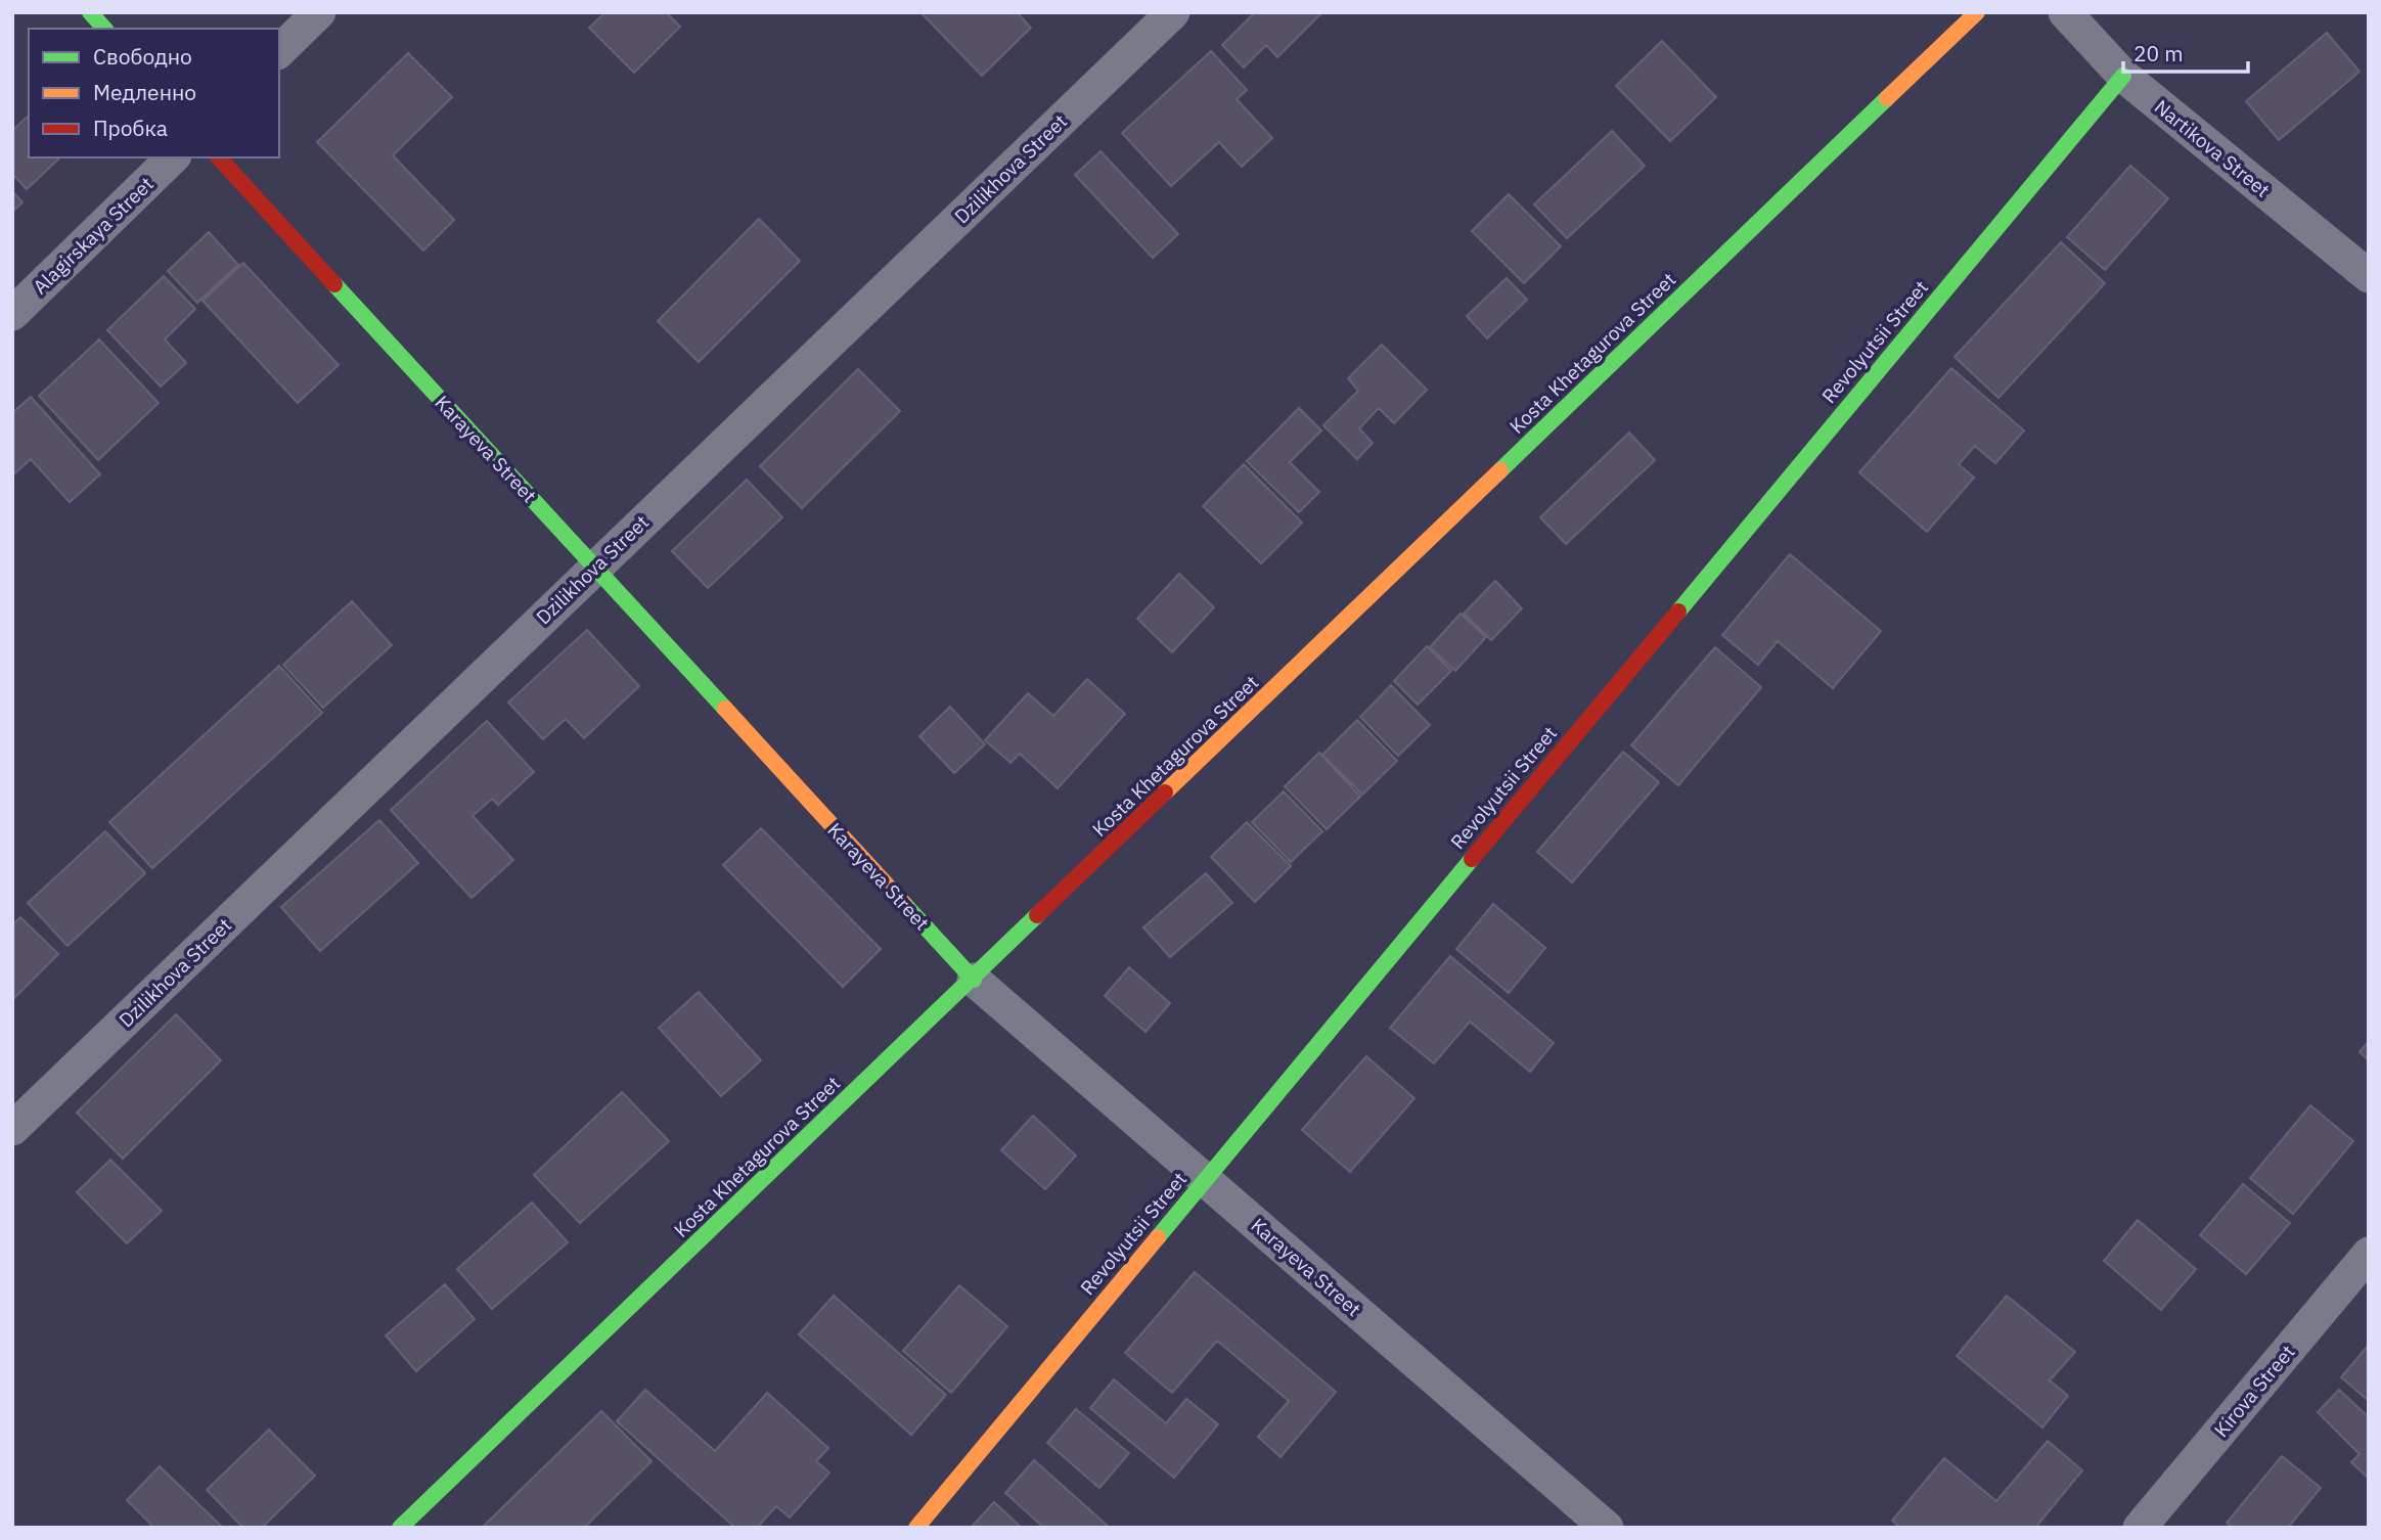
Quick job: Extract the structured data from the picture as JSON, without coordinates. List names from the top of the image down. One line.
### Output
{"streets":{"street":["Nartikova Street","Dzilikhova Street","Alagirskaya Street","Revolyutsii Street","Kosta Khetagurova Street","Karayeva Street","Kirova Street"]},"crossings":[["Nartikova Street","Revolyutsii Street"],["Dzilikhova Street","Karayeva Street"],["Revolyutsii Street","Karayeva Street"],["Kosta Khetagurova Street","Karayeva Street"]],"legend":["Свободно","Медленно","Пробка"],"scale_bar":"20 m"}
